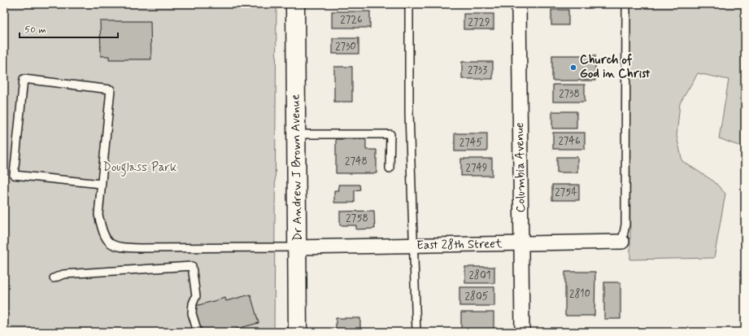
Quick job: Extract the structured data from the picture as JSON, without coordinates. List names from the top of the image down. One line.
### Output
{"streets":{"main road":["Dr Andrew J Brown Avenue"],"street":["Columbia Avenue","East 28th Street"]},"crossings":[["Dr Andrew J Brown Avenue","East 28th Street"],["Columbia Avenue","East 28th Street"]],"parks":["Douglass Park"],"places":["Church of God in Christ"],"house_numbers":["2726","2729","2730","2733","2738","2746","2745","2748","2749","2754","2758","2801","2810","2805"],"scale_bar":"50 m"}
